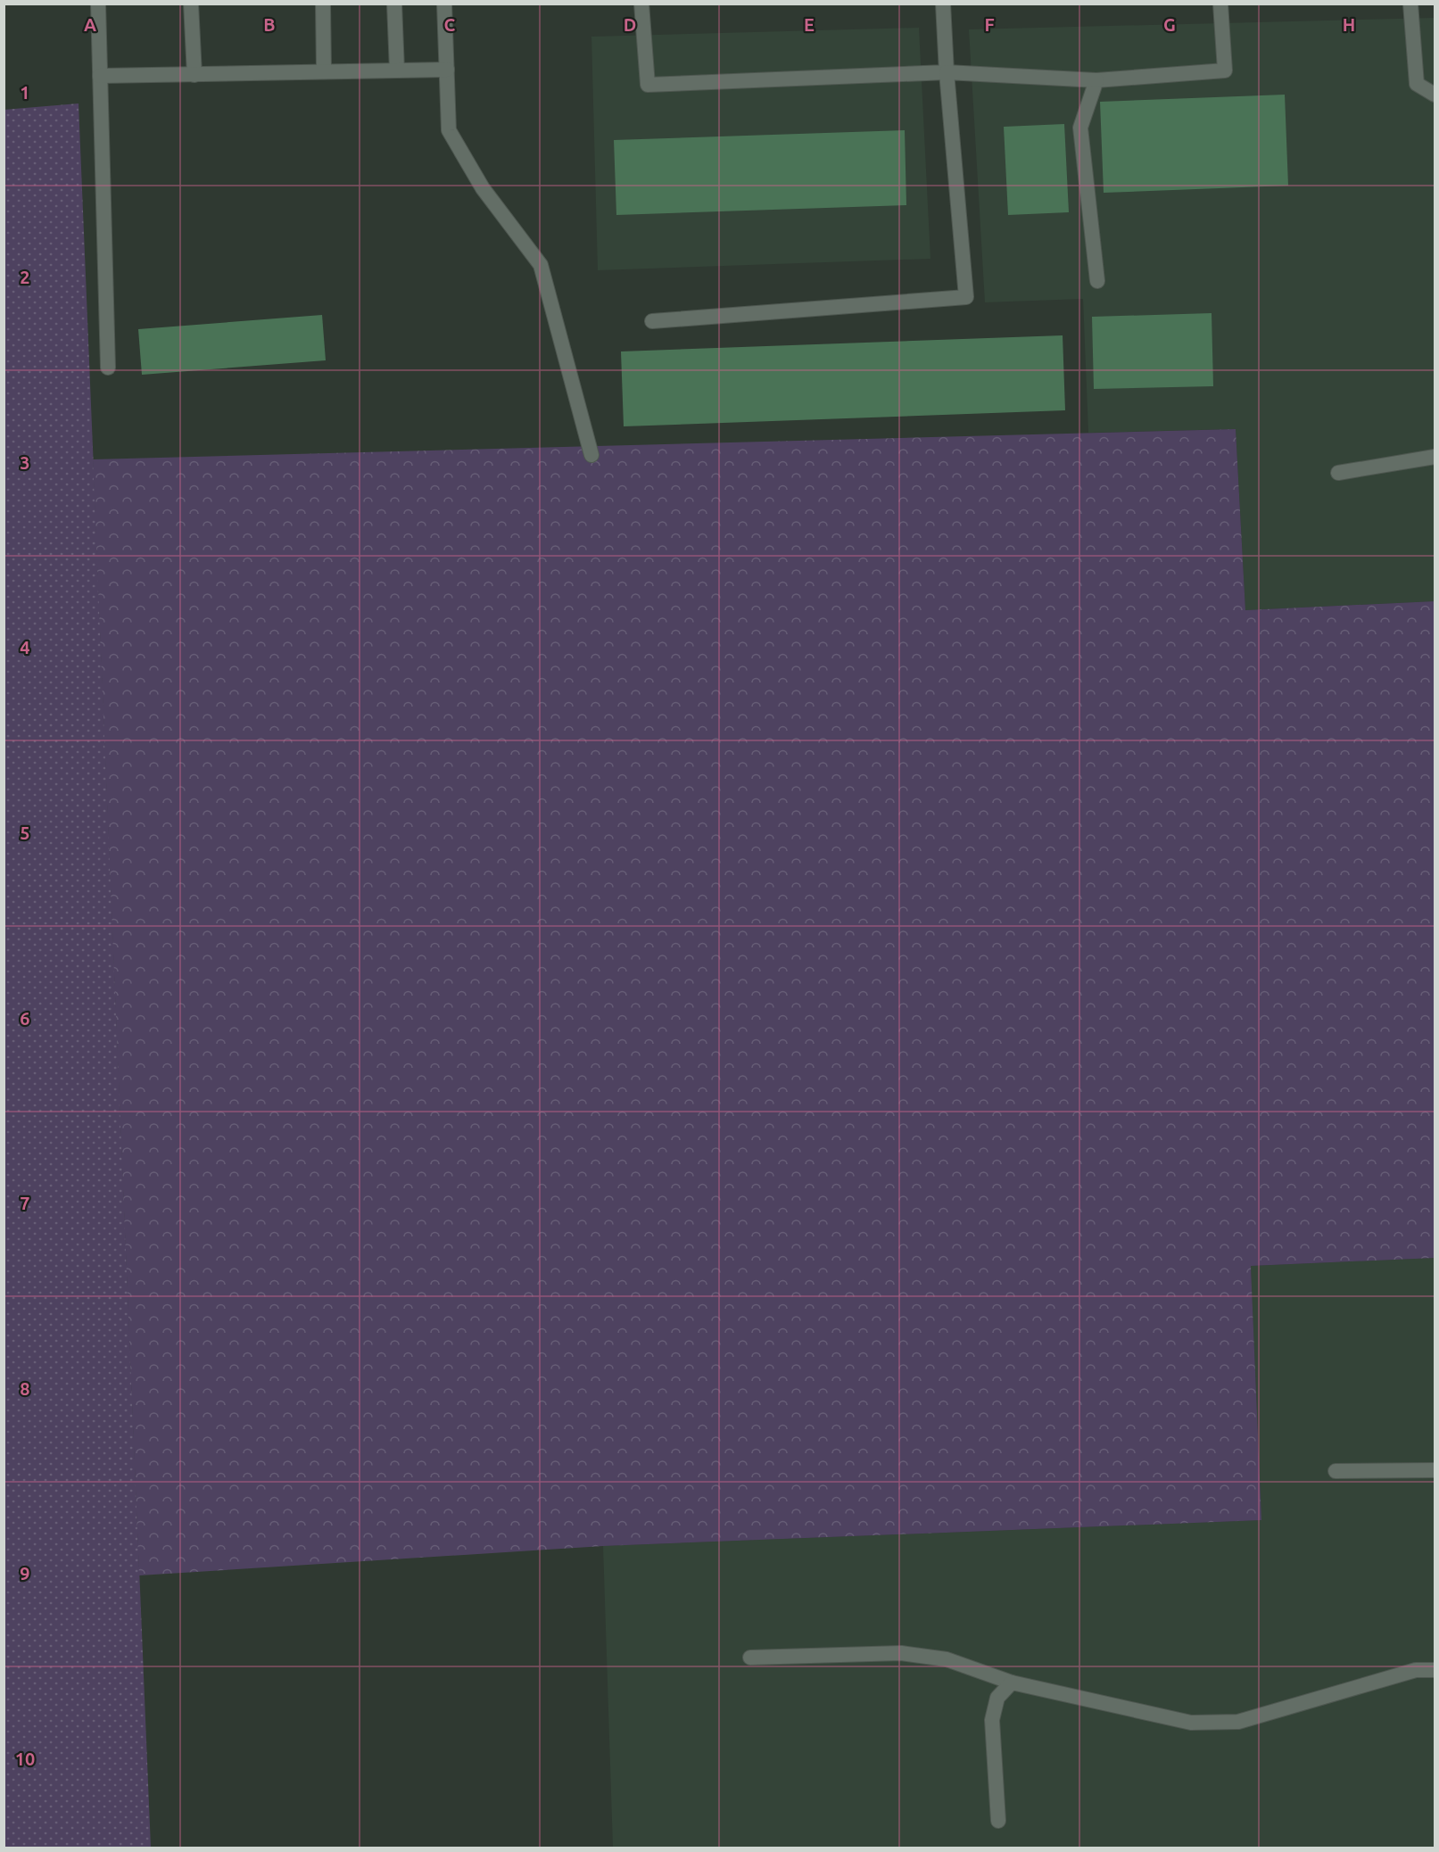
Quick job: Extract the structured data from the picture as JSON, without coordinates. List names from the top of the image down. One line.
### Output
{"grid":{"columns":["A","B","C","D","E","F","G","H"],"rows":["1","2","3","4","5","6","7","8","9","10"]}}
